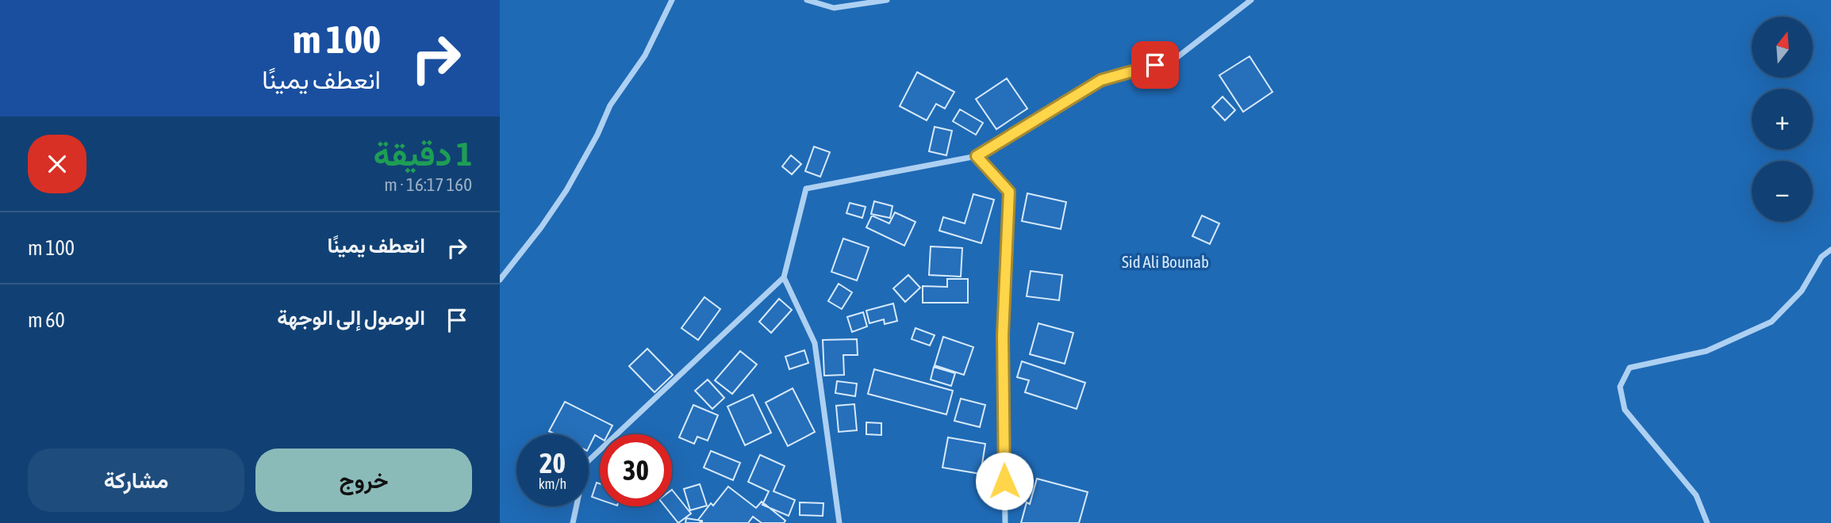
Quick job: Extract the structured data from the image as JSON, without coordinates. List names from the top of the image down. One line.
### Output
{"parks":["Sid Ali Bounab"],"north":"top","page":{"turn":["100 m","انعطف يمينًا"],"map_buttons":["+","−"],"heading":["1 دقيقة","160 m · 16:17"],"list":[{"name":"انعطف يمينًا","value":"100 m"},{"name":"الوصول إلى الوجهة","value":"60 m"}],"speed":"20 km/h","limit":"30","buttons":["خروج","مشاركة"]}}
